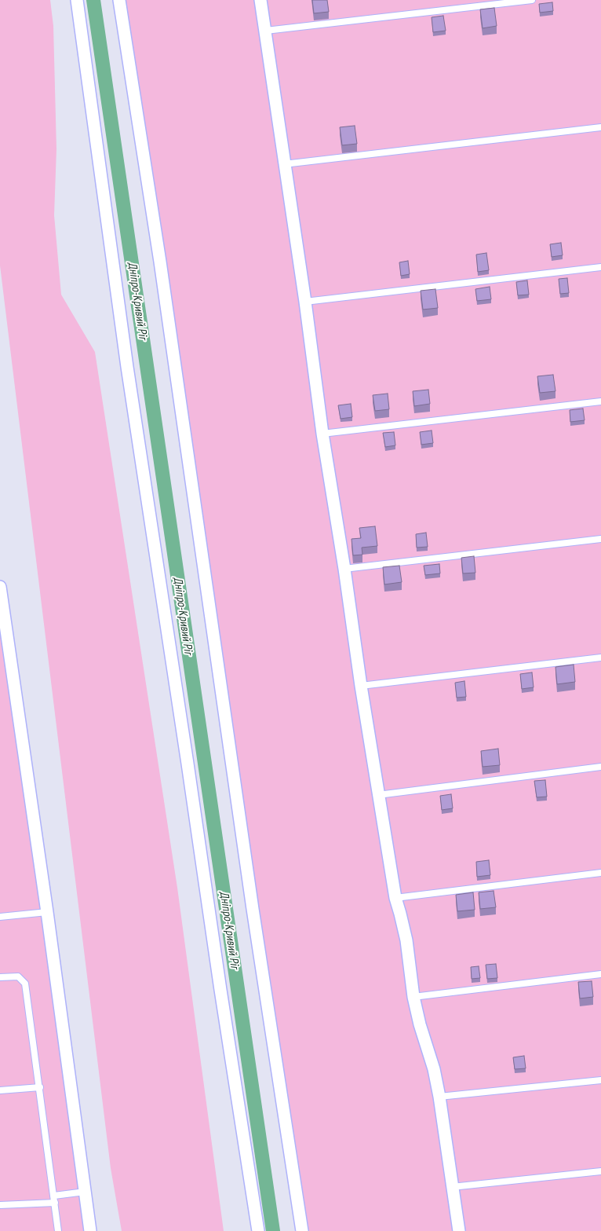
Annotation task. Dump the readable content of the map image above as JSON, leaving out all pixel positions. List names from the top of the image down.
{
  "water": ["Дніпро-Кривий Ріг"]
}
